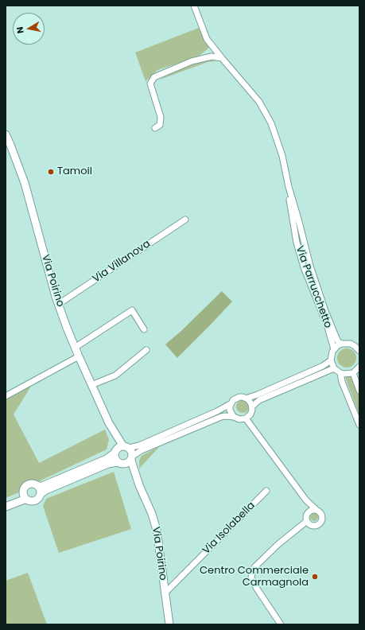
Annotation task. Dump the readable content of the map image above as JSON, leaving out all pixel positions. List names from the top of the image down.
{
  "streets": {
    "main road": ["Via Poirino"],
    "street": ["Via Villanova", "Via Parrucchetto", "Via Isolabella"]
  },
  "crossings": [
    ["Via Villanova", "Via Poirino"],
    ["Via Poirino", "Via Isolabella"]
  ],
  "places": ["Tamoil", "Centro Commerciale Carmagnola"],
  "north": "left"
}
